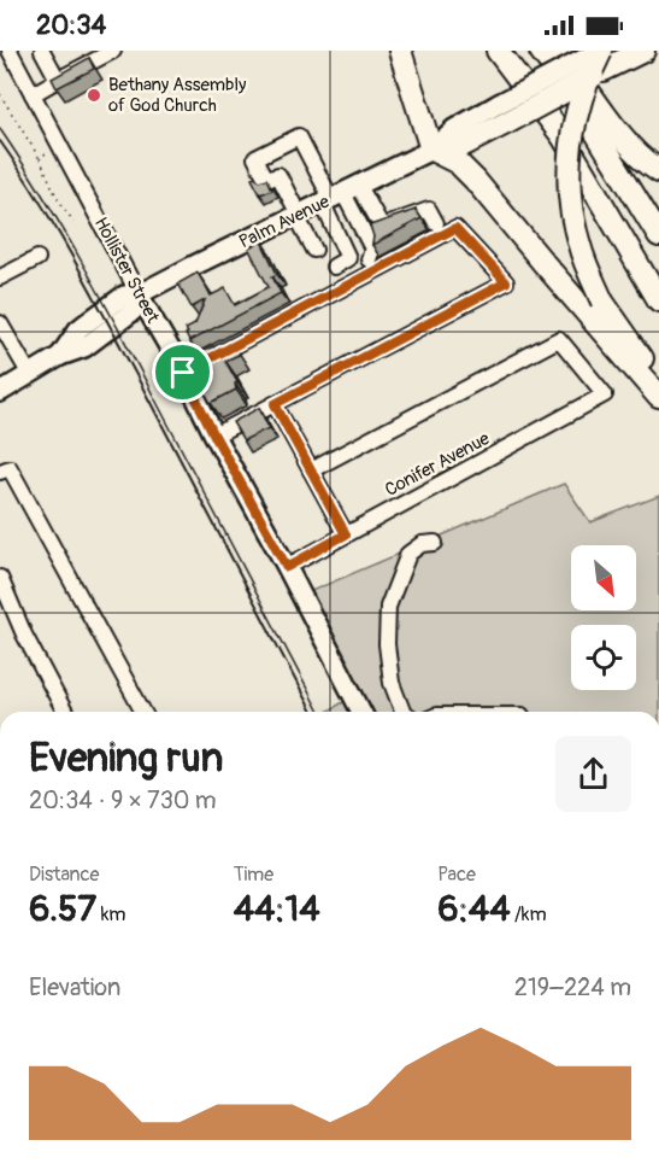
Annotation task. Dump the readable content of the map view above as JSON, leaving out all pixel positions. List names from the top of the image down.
{
  "streets": {
    "highway": ["Palm Avenue"],
    "main road": ["Hollister Street"],
    "street": ["Conifer Avenue"]
  },
  "crossings": [
    ["Palm Avenue", "Hollister Street"],
    ["Hollister Street", "Conifer Avenue"]
  ],
  "places": ["Bethany Assembly of God Church"],
  "north": "bottom right",
  "page": {
    "status": "20:34",
    "heading": ["Evening run", "20:34 · 9 × 730 m"],
    "stats": [
      ["Distance", "6.57 km"],
      ["Time", "44:14"],
      ["Pace", "6:44 /km"]
    ],
    "chart": ["Elevation", "219–224 m"]
  }
}
